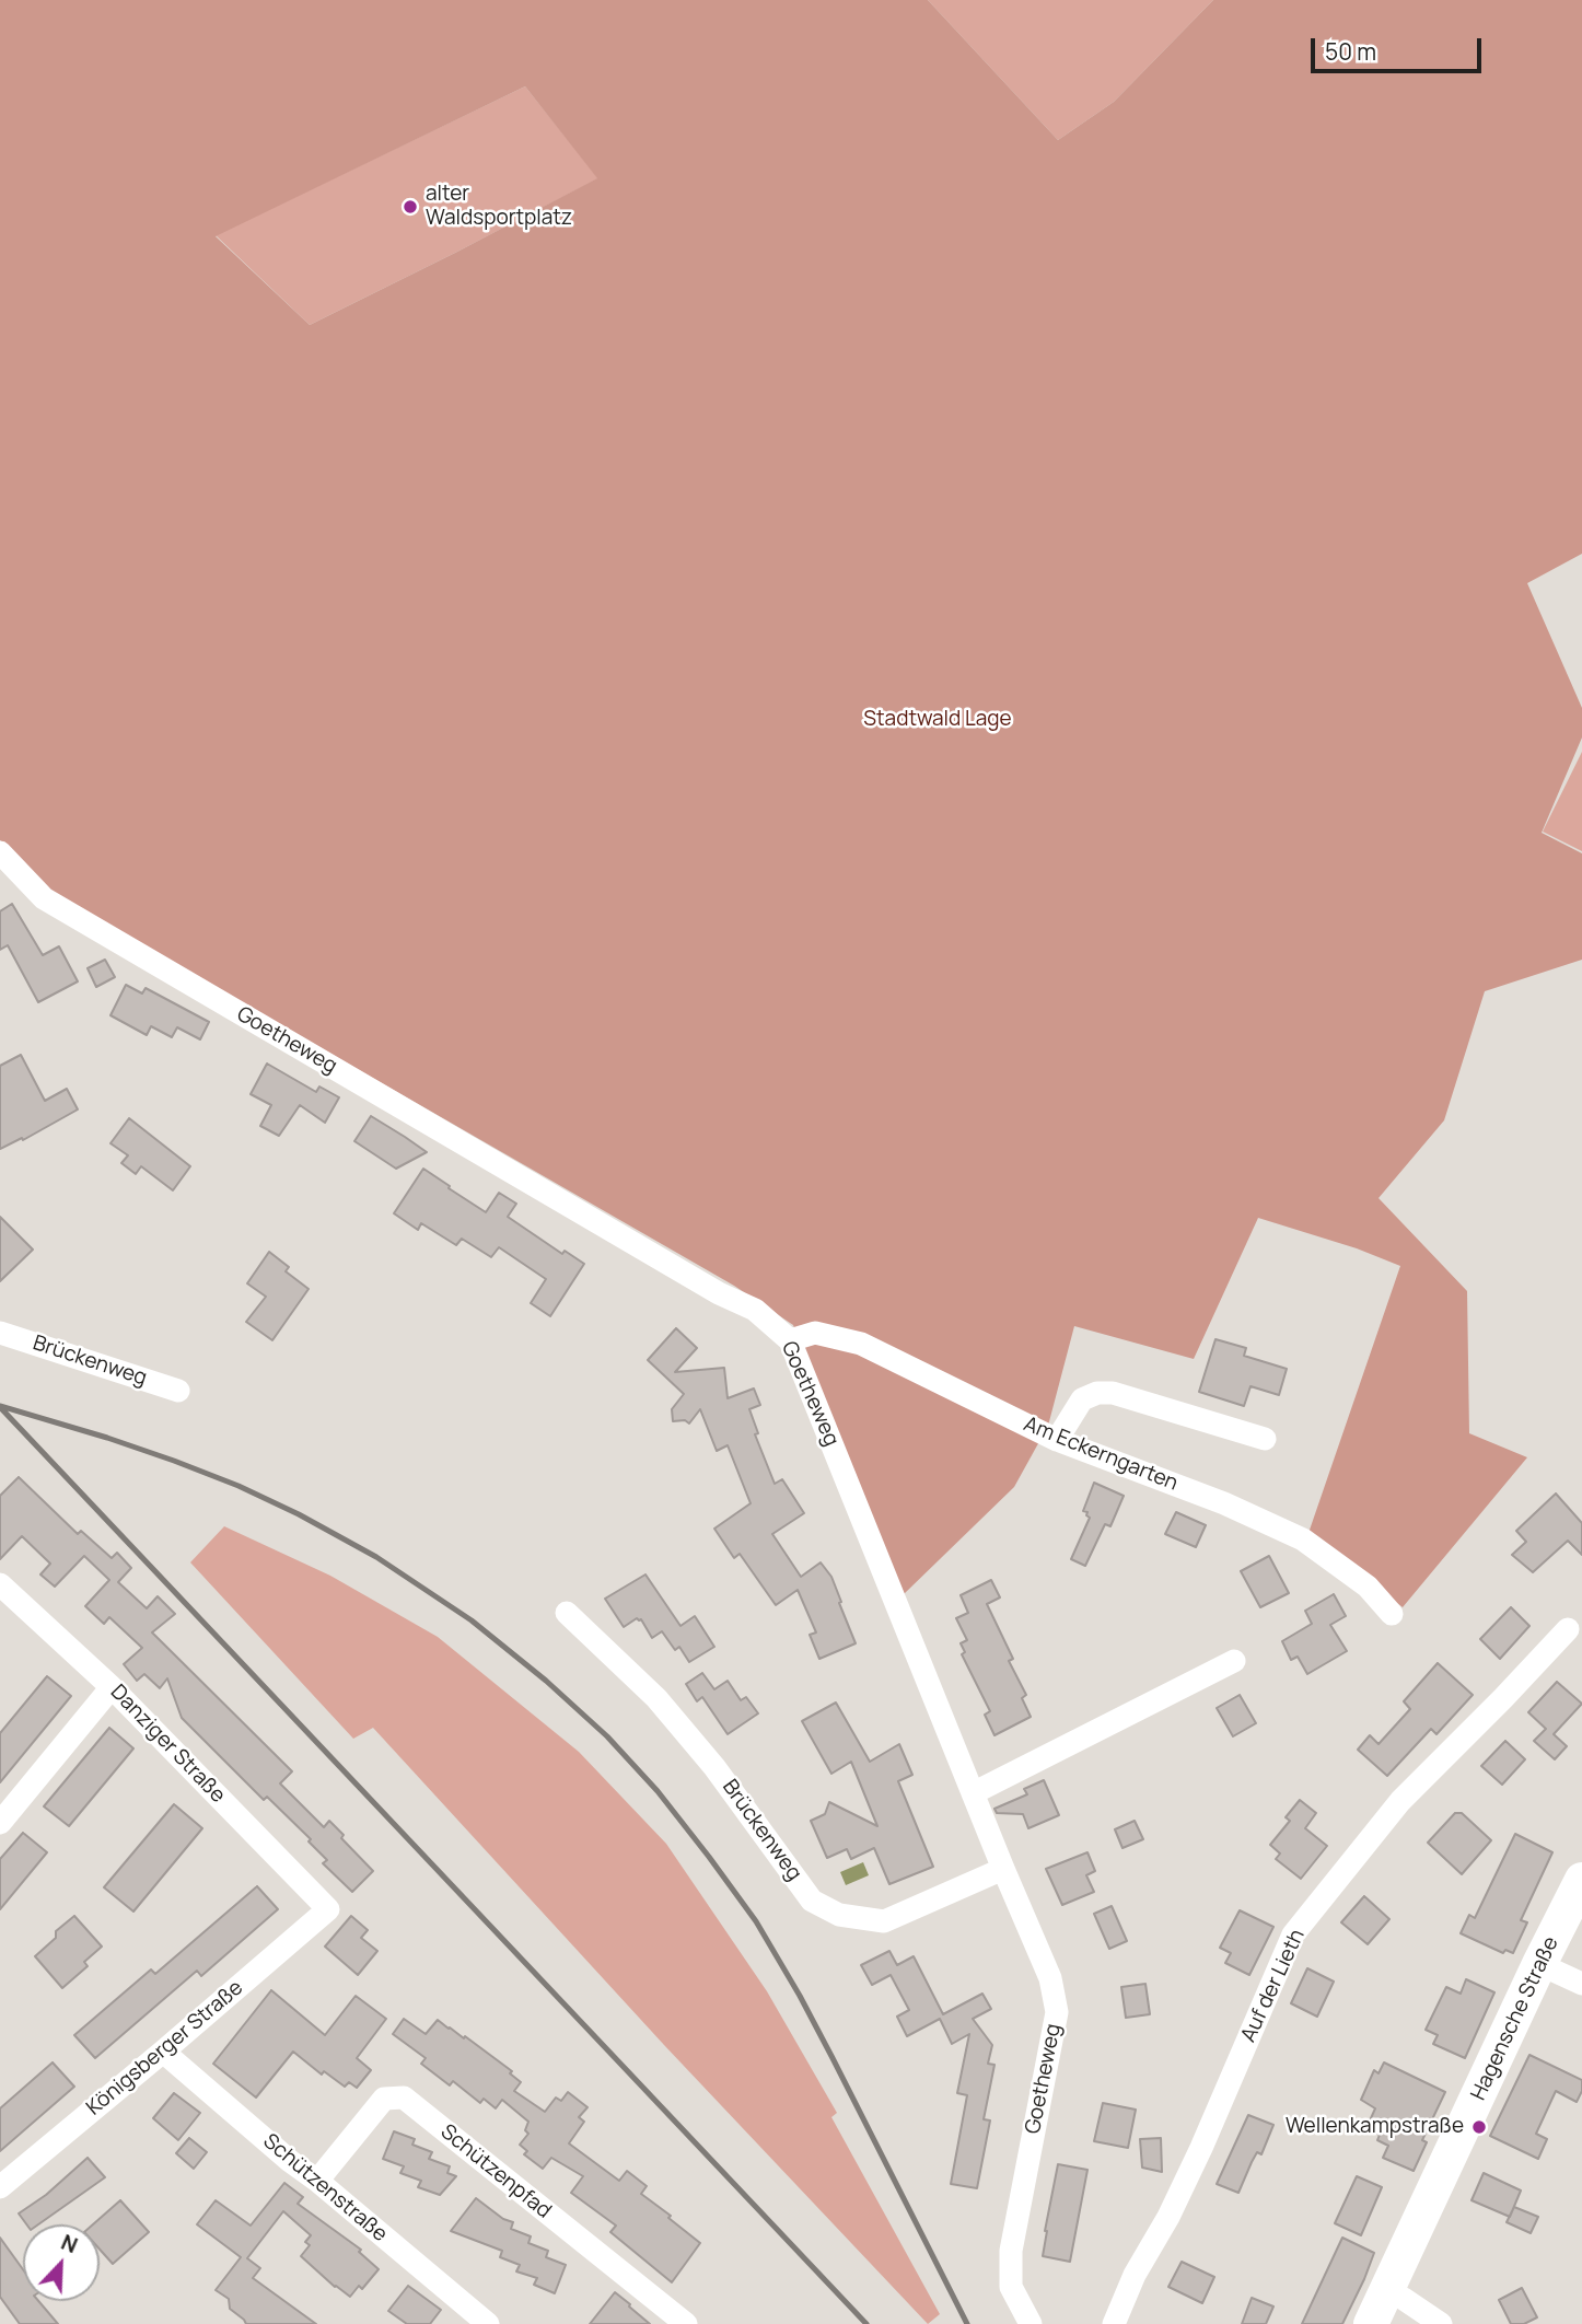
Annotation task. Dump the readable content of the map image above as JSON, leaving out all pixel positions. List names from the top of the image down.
{
  "streets": {
    "street": [
      "Goetheweg",
      "Brückenweg",
      "Am Eckerngarten",
      "Danziger Straße",
      "Auf der Lieth",
      "Hagensche Straße",
      "Königsberger Straße",
      "Schützenpfad",
      "Schützenstraße"
    ]
  },
  "crossings": [
    ["Goetheweg", "Brückenweg"],
    ["Goetheweg", "Am Eckerngarten"],
    ["Danziger Straße", "Königsberger Straße"],
    ["Königsberger Straße", "Schützenstraße"],
    ["Schützenpfad", "Schützenstraße"]
  ],
  "parks": ["Stadtwald Lage"],
  "places": ["alter Waldsportplatz", "Wellenkampstraße"],
  "scale_bar": "50 m",
  "north": "top right"
}
